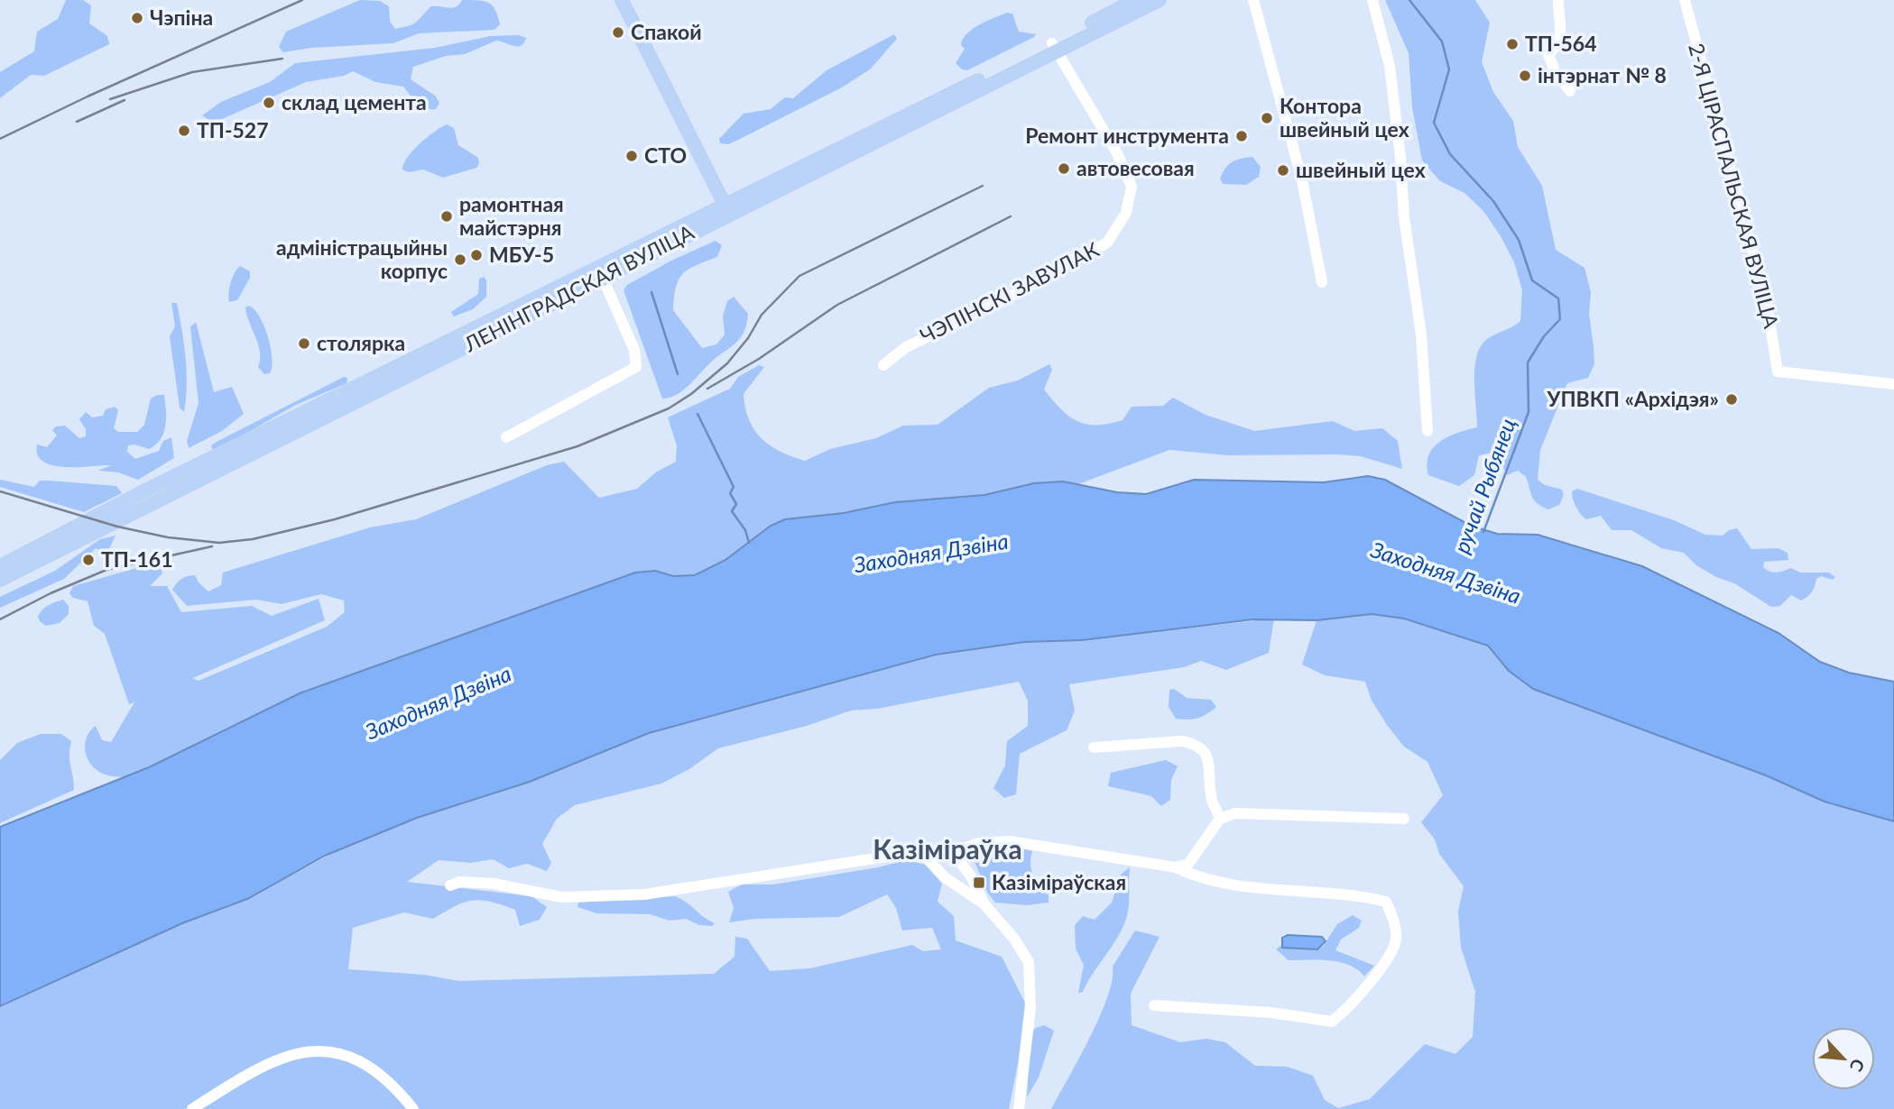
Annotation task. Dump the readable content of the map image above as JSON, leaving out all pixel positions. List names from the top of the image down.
{
  "streets": {
    "main road": ["ЛЕНІНГРАДСКАЯ ВУЛІЦА"],
    "street": ["2-Я ЦІРАСПАЛЬСКАЯ ВУЛІЦА", "ЧЭПІНСКІ ЗАВУЛАК"]
  },
  "crossings": [
    ["ЛЕНІНГРАДСКАЯ ВУЛІЦА", "ЧЭПІНСКІ ЗАВУЛАК"]
  ],
  "districts": ["Казіміраўка"],
  "water": ["ручай Рыбянец", "Заходняя Дзвіна"],
  "places": {
    "other": [
      "Чэпіна",
      "Спакой",
      "ТП-564",
      "інтэрнат № 8",
      "склад цемента",
      "Контора швейный цех",
      "ТП-527",
      "Ремонт инструмента",
      "СТО",
      "автовесовая",
      "швейный цех",
      "рамонтная майстэрня",
      "МБУ-5",
      "адміністрацыйны корпус",
      "столярка",
      "УПВКП «Архідэя»",
      "ТП-161"
    ],
    "transit": ["Казіміраўская"]
  },
  "north": "bottom right"
}
